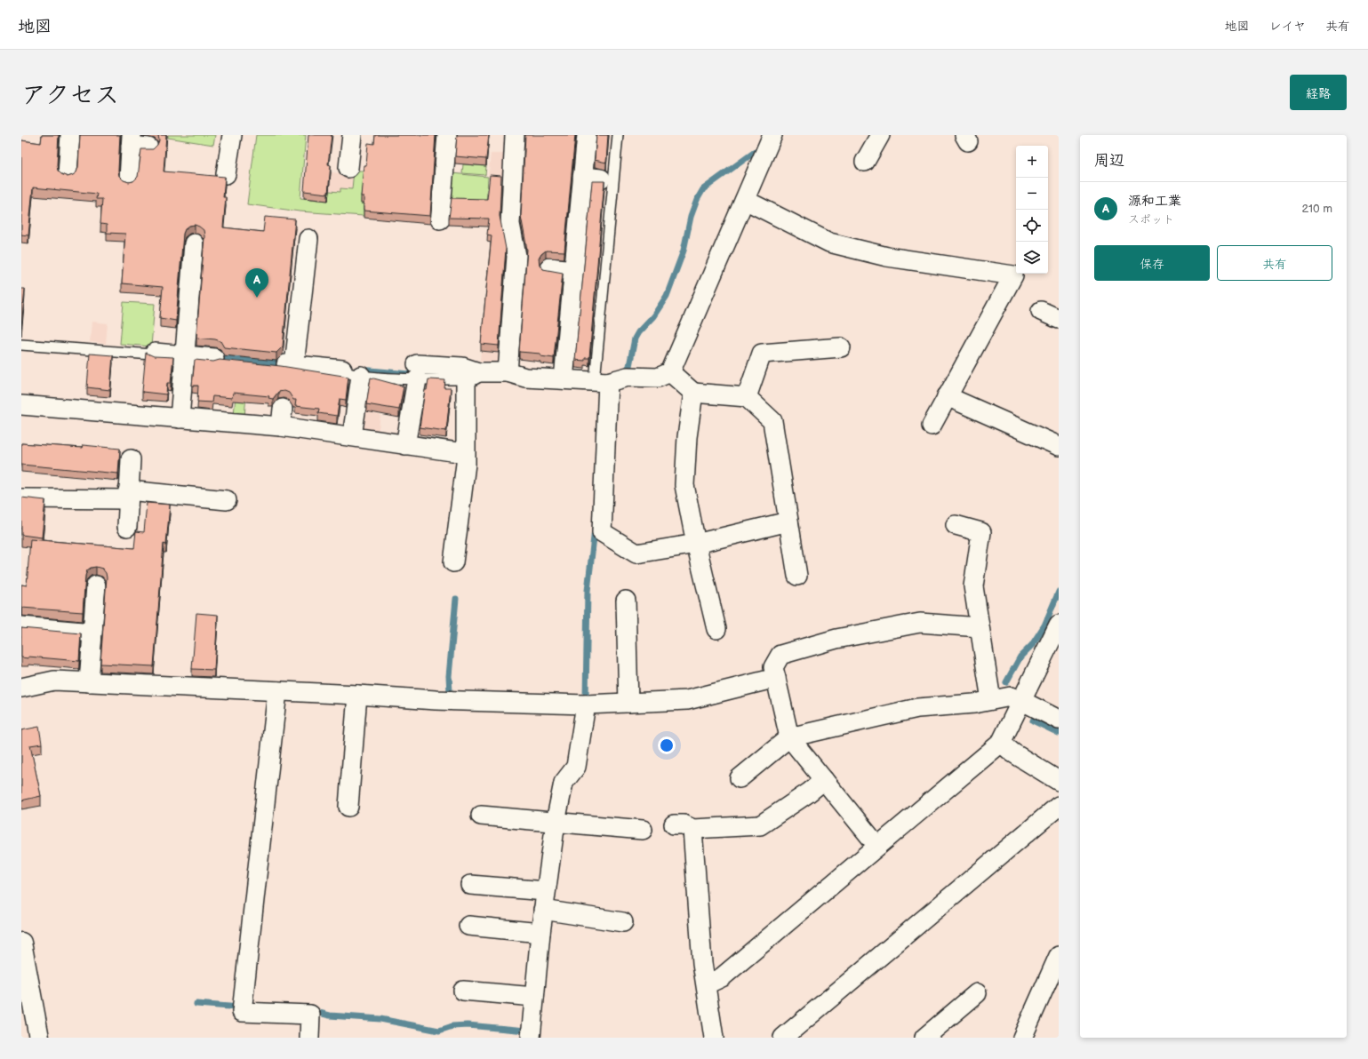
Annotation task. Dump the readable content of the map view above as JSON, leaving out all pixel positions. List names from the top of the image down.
{
  "page": {
    "header": "地図",
    "nav": ["地図", "レイヤ", "共有"],
    "title": "アクセス",
    "buttons": [
      "経路",
      ["保存", "共有"]
    ],
    "heading": "周辺",
    "map_buttons": ["+", "−"],
    "list": [
      {
        "mark": "A",
        "name": "源和工業",
        "note": "スポット",
        "value": "210 m"
      }
    ],
    "pins": "A"
  }
}
